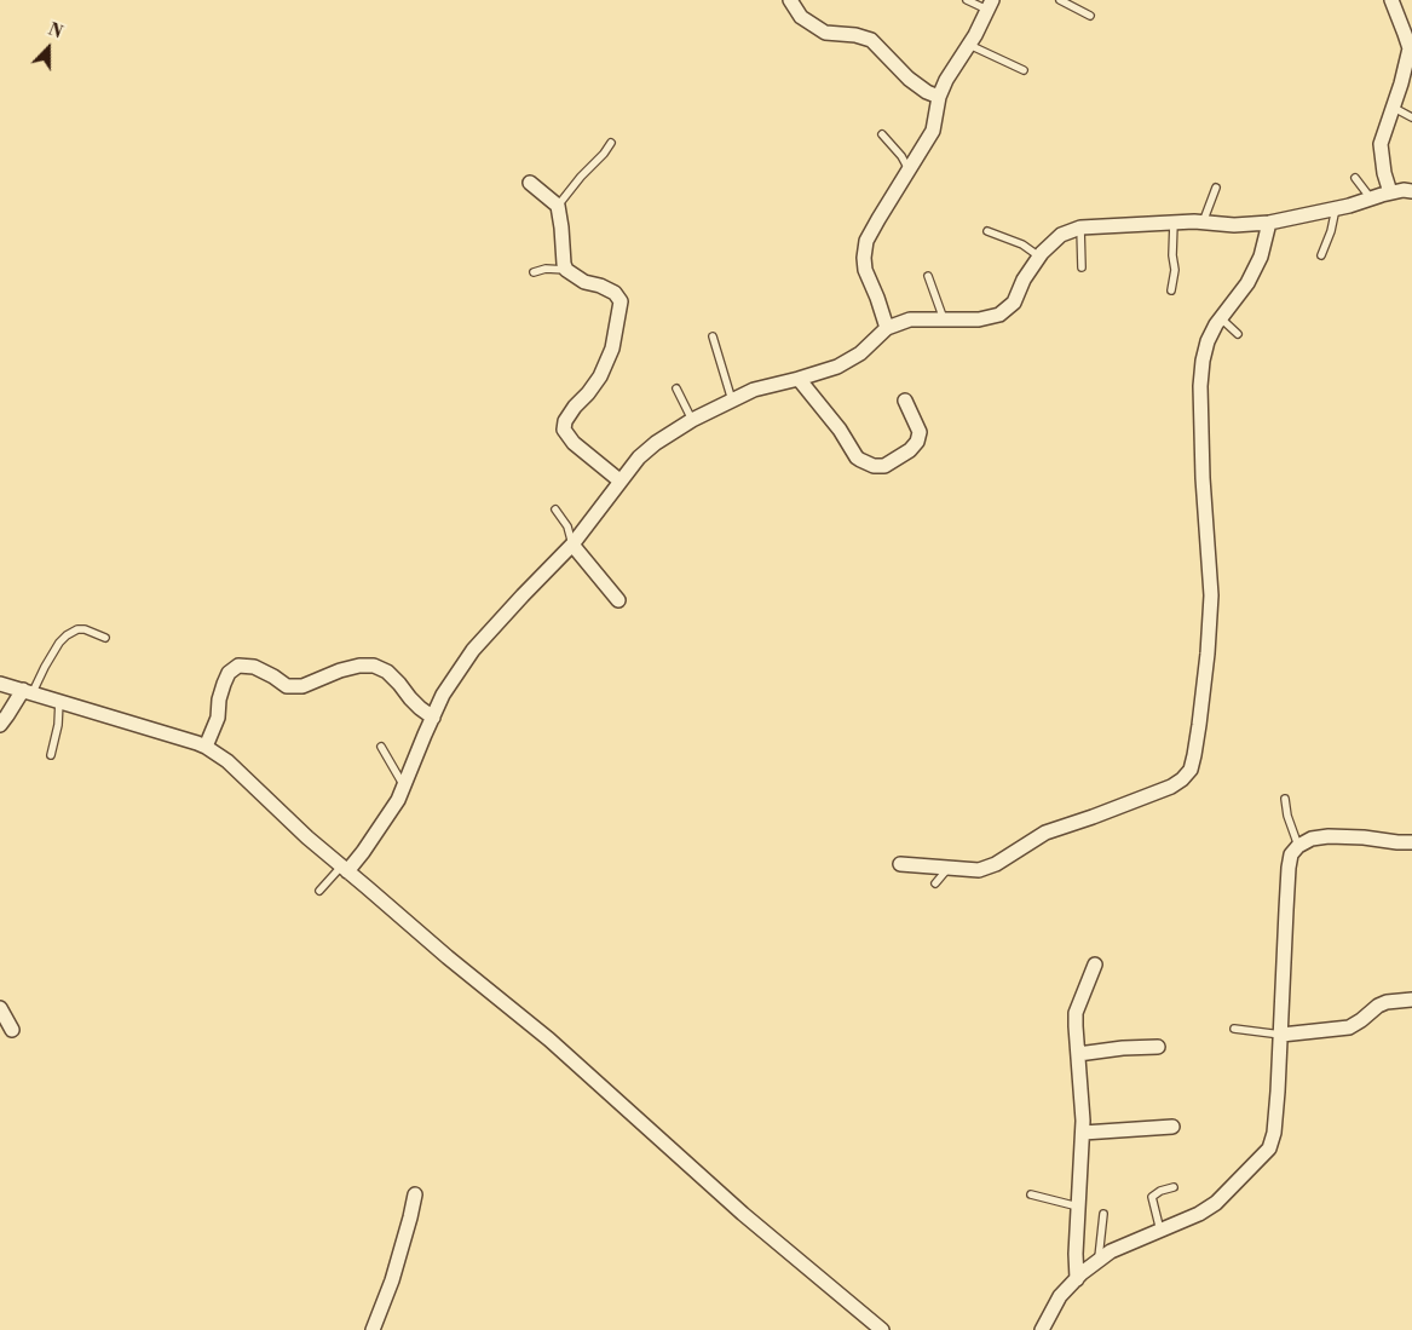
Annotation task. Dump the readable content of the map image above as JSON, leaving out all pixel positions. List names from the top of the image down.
{
  "north": "top"
}
